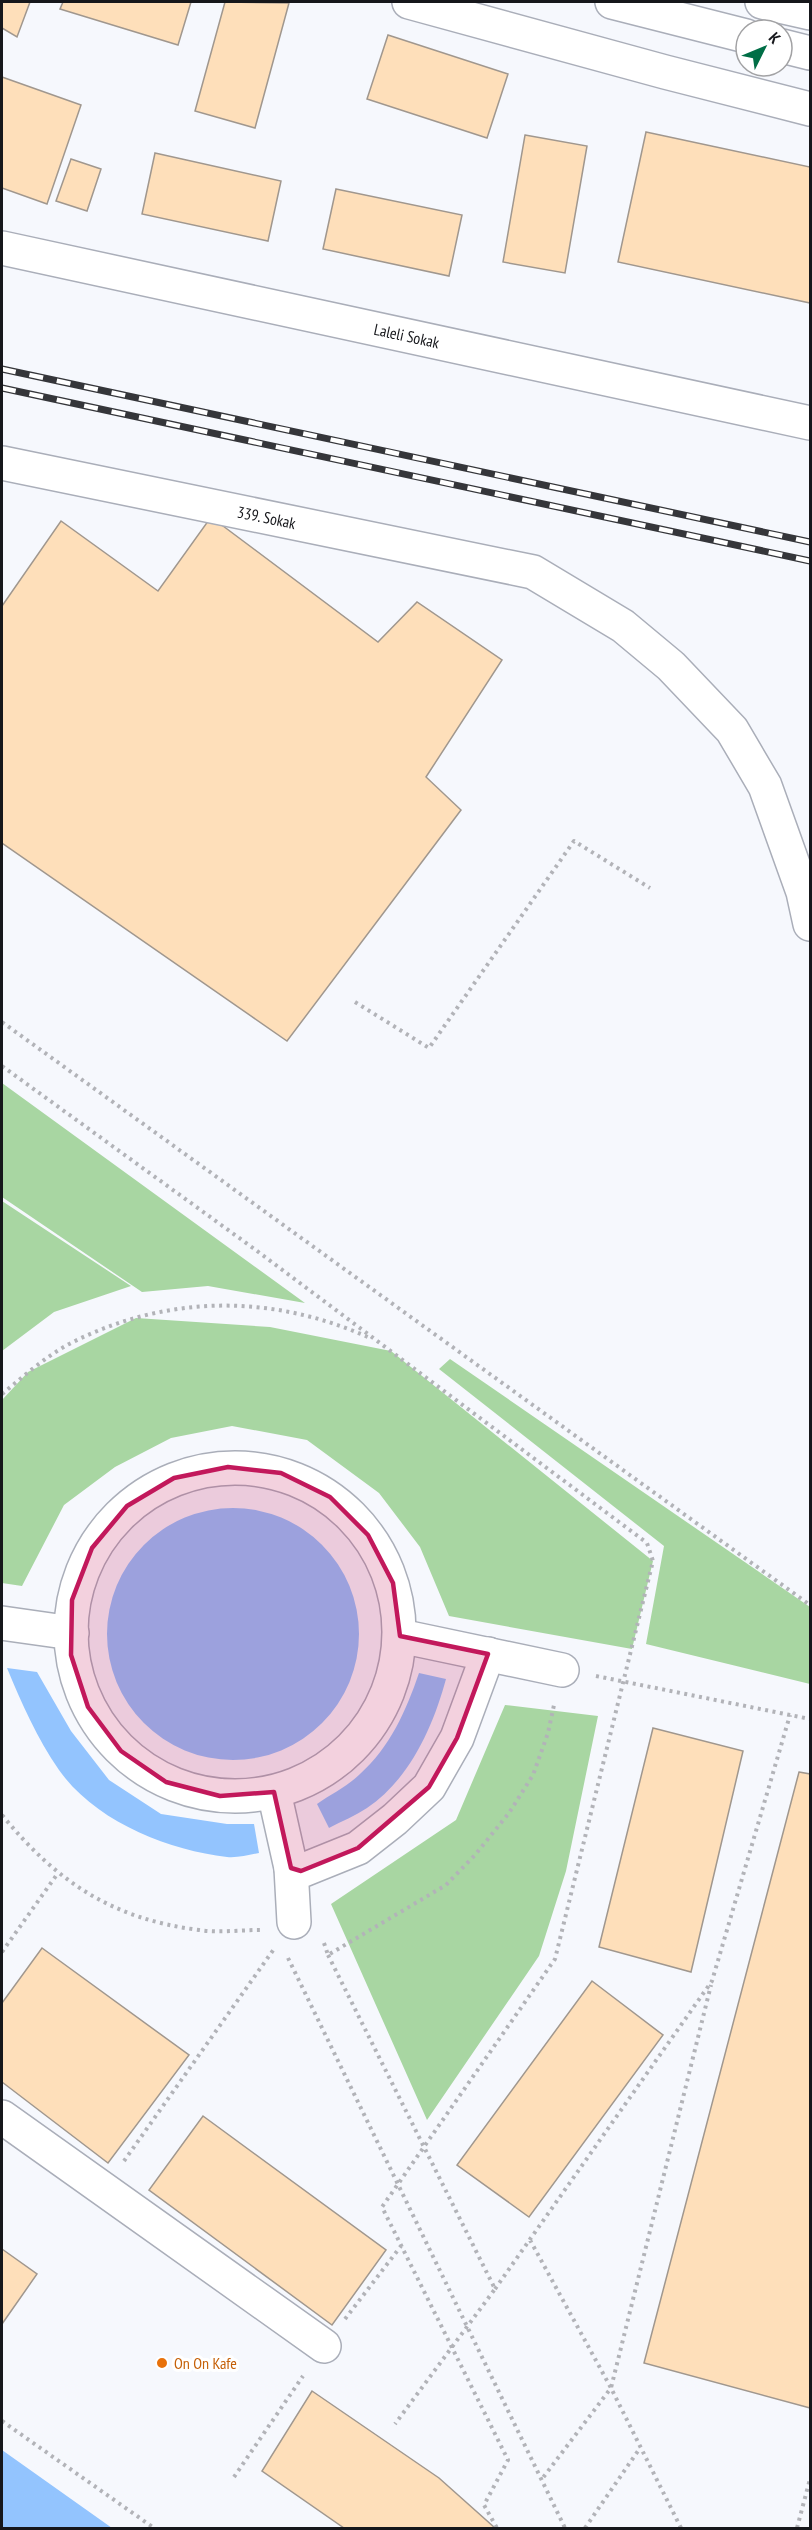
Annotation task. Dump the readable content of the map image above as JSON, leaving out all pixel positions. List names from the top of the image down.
{
  "streets": {
    "main road": ["Laleli Sokak", "339. Sokak"]
  },
  "places": ["On On Kafe"],
  "north": "top right"
}
